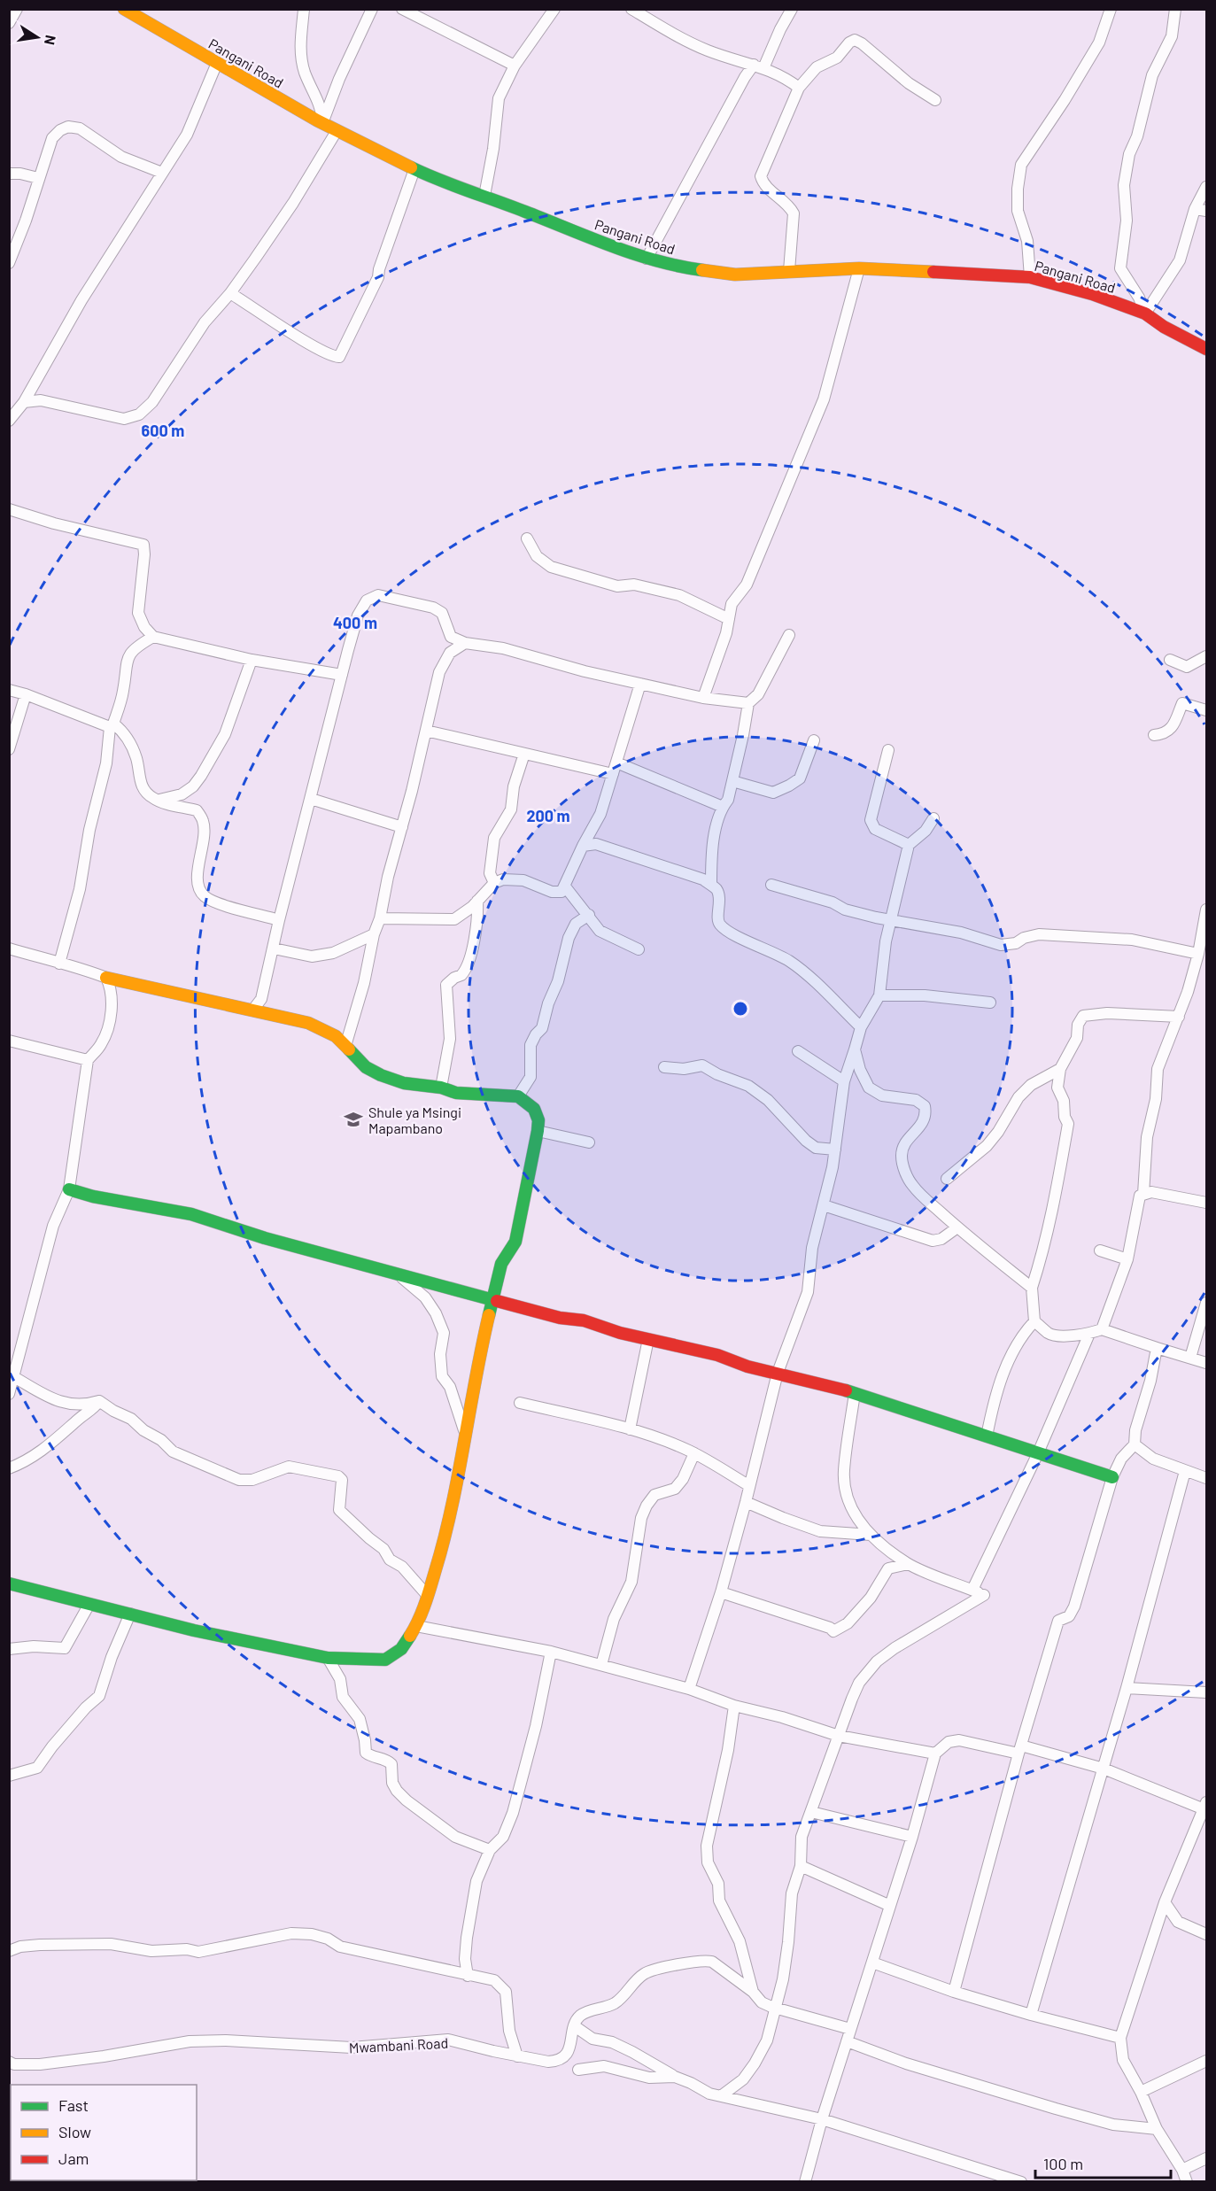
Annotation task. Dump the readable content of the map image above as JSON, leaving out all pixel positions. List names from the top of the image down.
{
  "streets": {
    "street": ["Pangani Road", "Mwambani Road"]
  },
  "places": {
    "school or university": ["Shule ya Msingi Mapambano"]
  },
  "legend": ["Fast", "Slow", "Jam"],
  "scale_bar": "100 m",
  "north": "right",
  "rings": ["600 m", "400 m", "200 m"]
}
